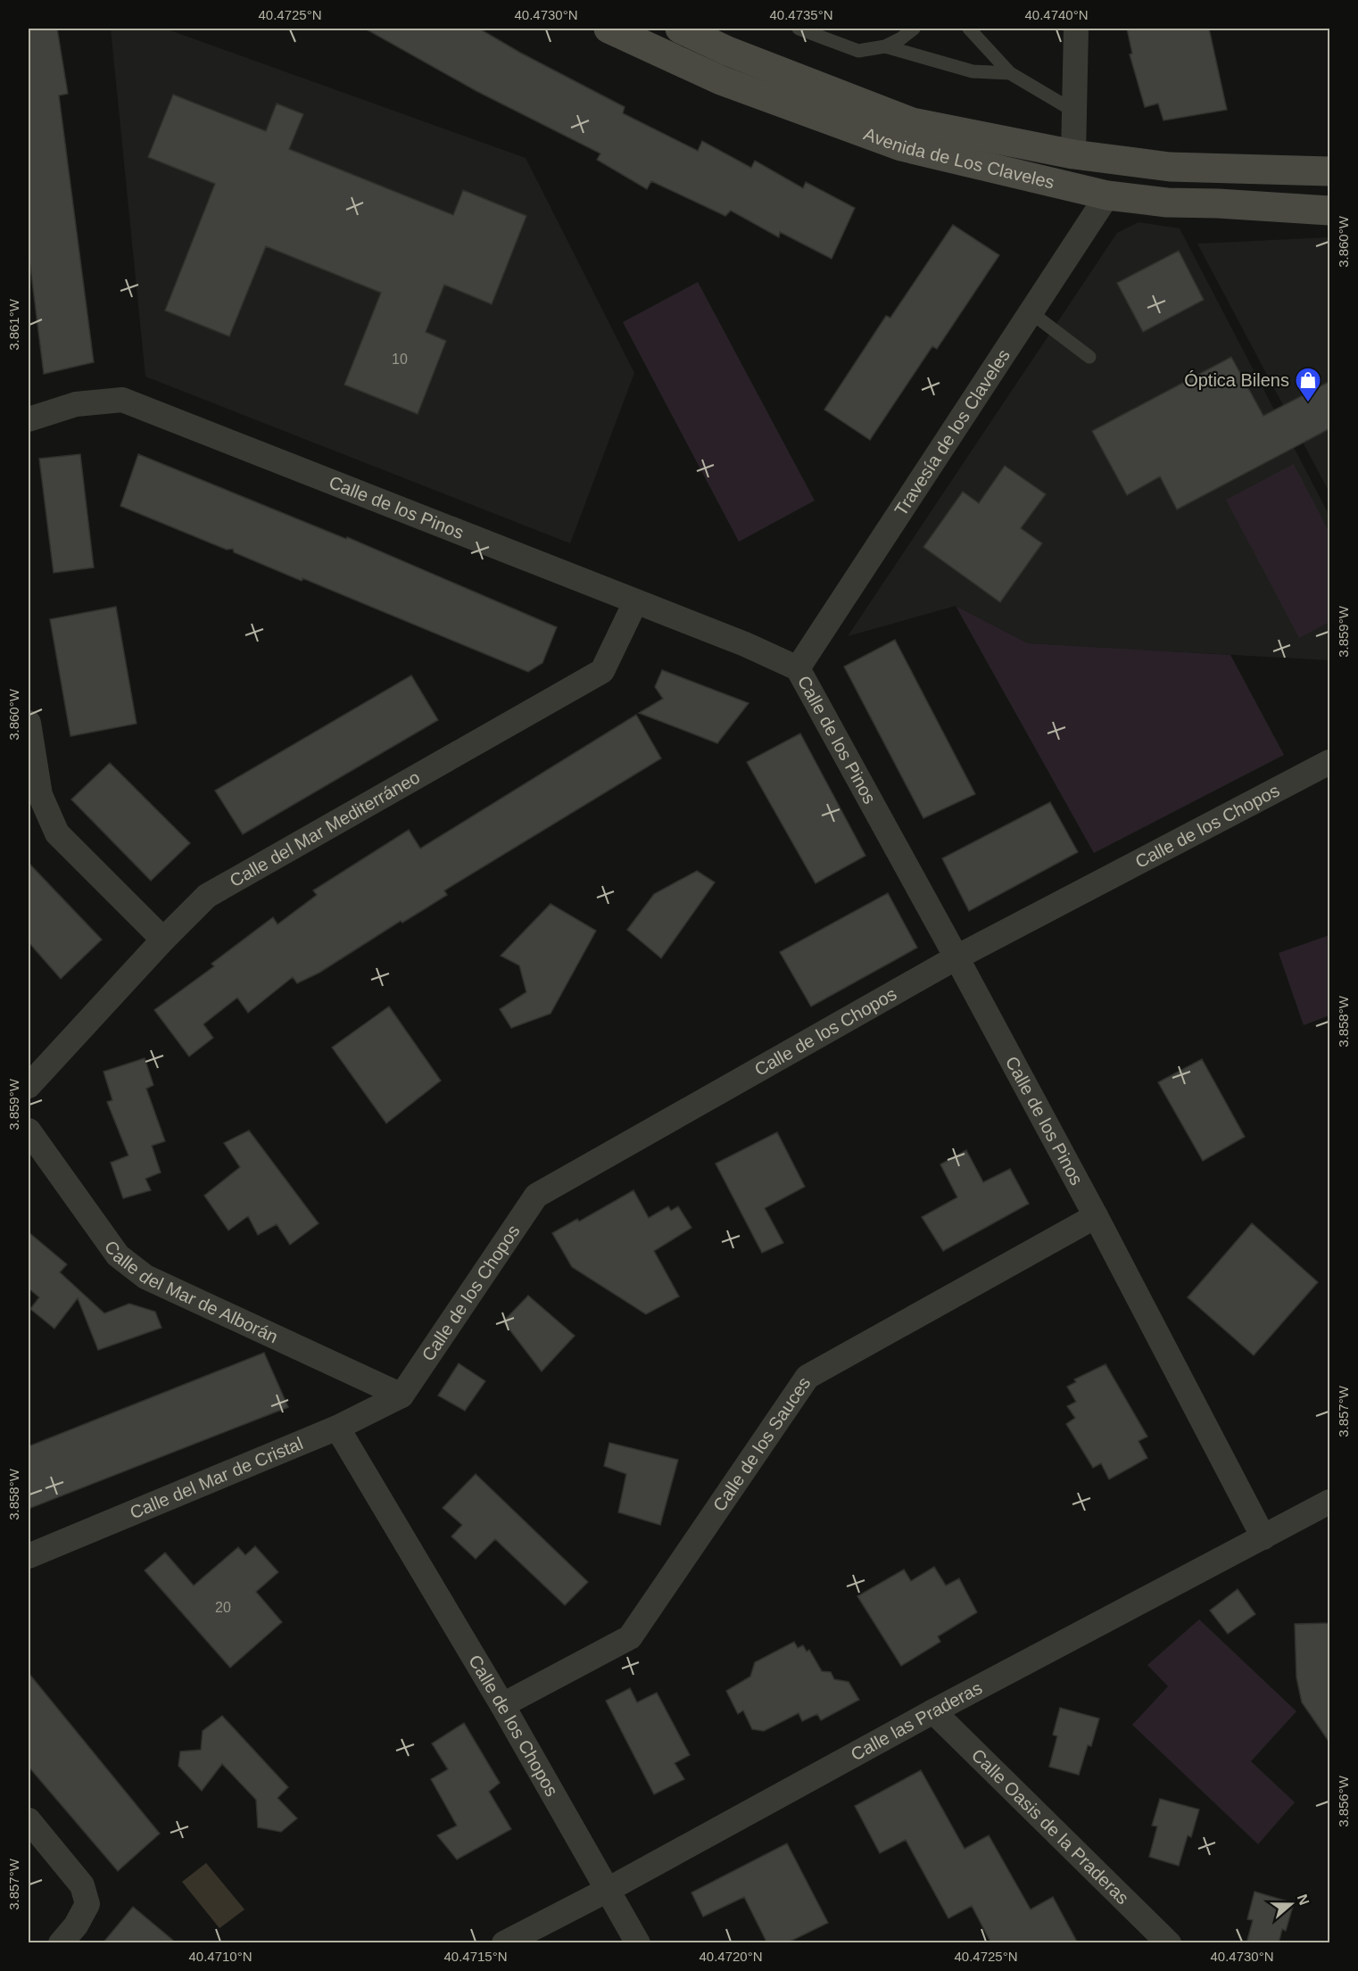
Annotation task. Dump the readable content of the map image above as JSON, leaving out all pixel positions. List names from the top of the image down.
{
  "streets": {
    "street": [
      "Avenida de Los Claveles",
      "Travesía de los Claveles",
      "Calle de los Pinos",
      "Calle de los Chopos",
      "Calle del Mar Mediterráneo",
      "Calle del Mar de Alborán",
      "Calle de los Sauces",
      "Calle del Mar de Cristal",
      "Calle las Praderas",
      "Calle Oasis de la Praderas"
    ]
  },
  "crossings": [
    ["Avenida de Los Claveles", "Travesía de los Claveles"],
    ["Travesía de los Claveles", "Calle de los Pinos"],
    ["Calle de los Pinos", "Calle de los Chopos"],
    ["Calle de los Pinos", "Calle del Mar Mediterráneo"],
    ["Calle de los Pinos", "Calle de los Sauces"],
    ["Calle de los Pinos", "Calle las Praderas"],
    ["Calle de los Chopos", "Calle del Mar de Alborán"],
    ["Calle de los Chopos", "Calle de los Sauces"],
    ["Calle de los Chopos", "Calle del Mar de Cristal"],
    ["Calle de los Chopos", "Calle las Praderas"],
    ["Calle del Mar de Alborán", "Calle del Mar de Cristal"],
    ["Calle las Praderas", "Calle Oasis de la Praderas"]
  ],
  "places": {
    "shop": ["Óptica Bilens"]
  },
  "house_numbers": ["10", "20"],
  "north": "right",
  "coordinates": [
    "40.4725°N",
    "40.4730°N",
    "40.4735°N",
    "40.4740°N",
    "3.860°W",
    "3.861°W",
    "3.859°W",
    "3.858°W",
    "3.857°W",
    "3.856°W",
    "40.4710°N",
    "40.4715°N",
    "40.4720°N"
  ]
}
